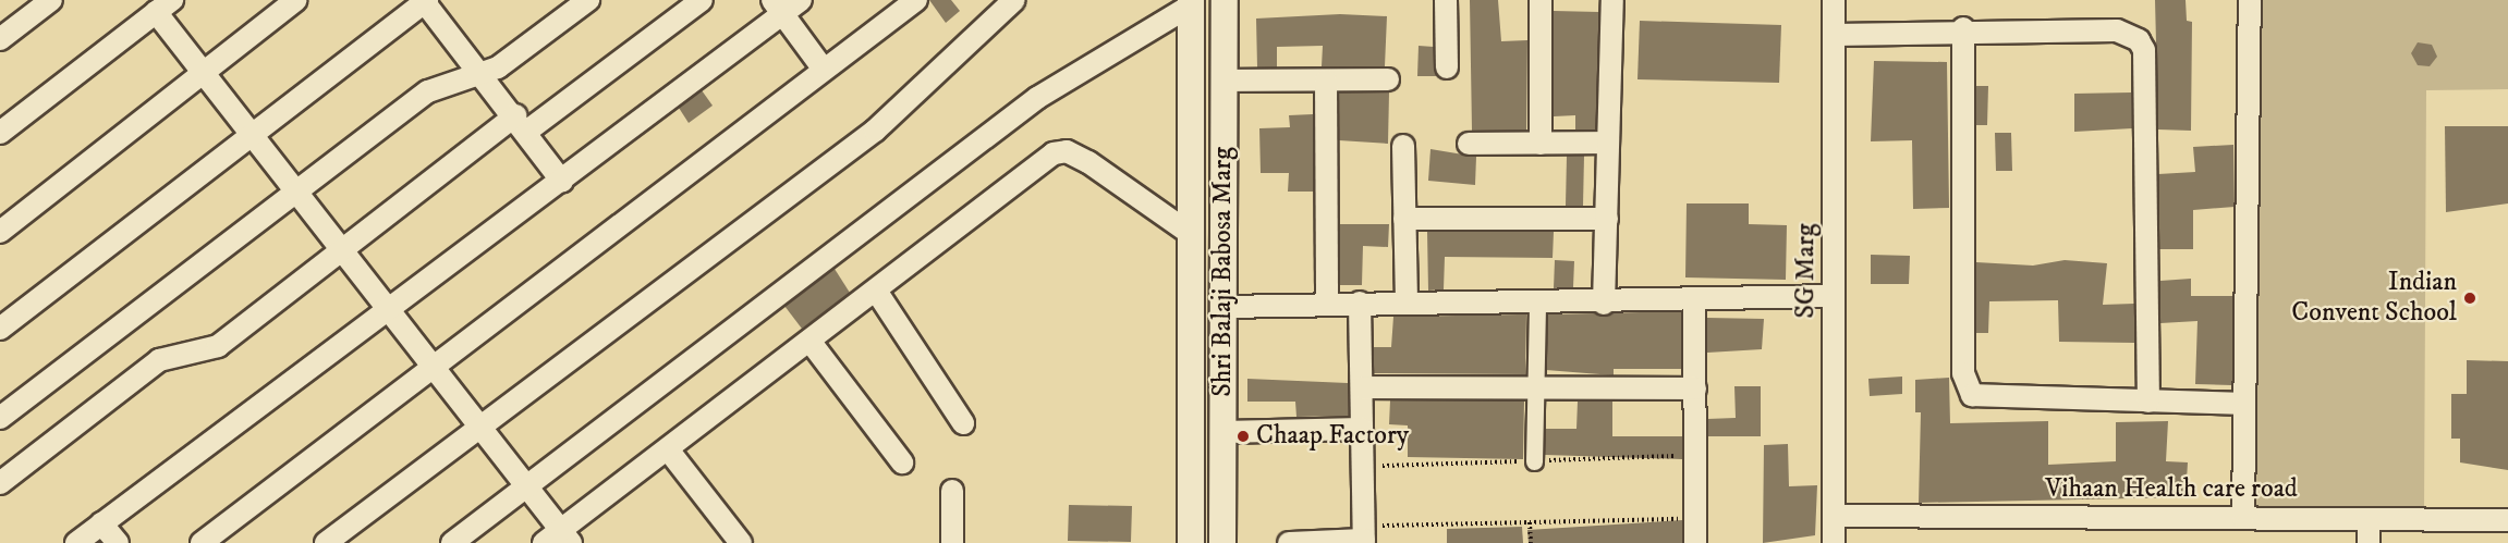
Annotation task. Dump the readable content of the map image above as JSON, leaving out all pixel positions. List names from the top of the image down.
{
  "streets": {
    "street": ["SG Marg", "Shri Balaji Babosa Marg", "Vihaan Health care road"]
  },
  "crossings": [
    ["SG Marg", "Vihaan Health care road"]
  ],
  "places": ["Indian Convent School", "Chaap Factory"]
}
